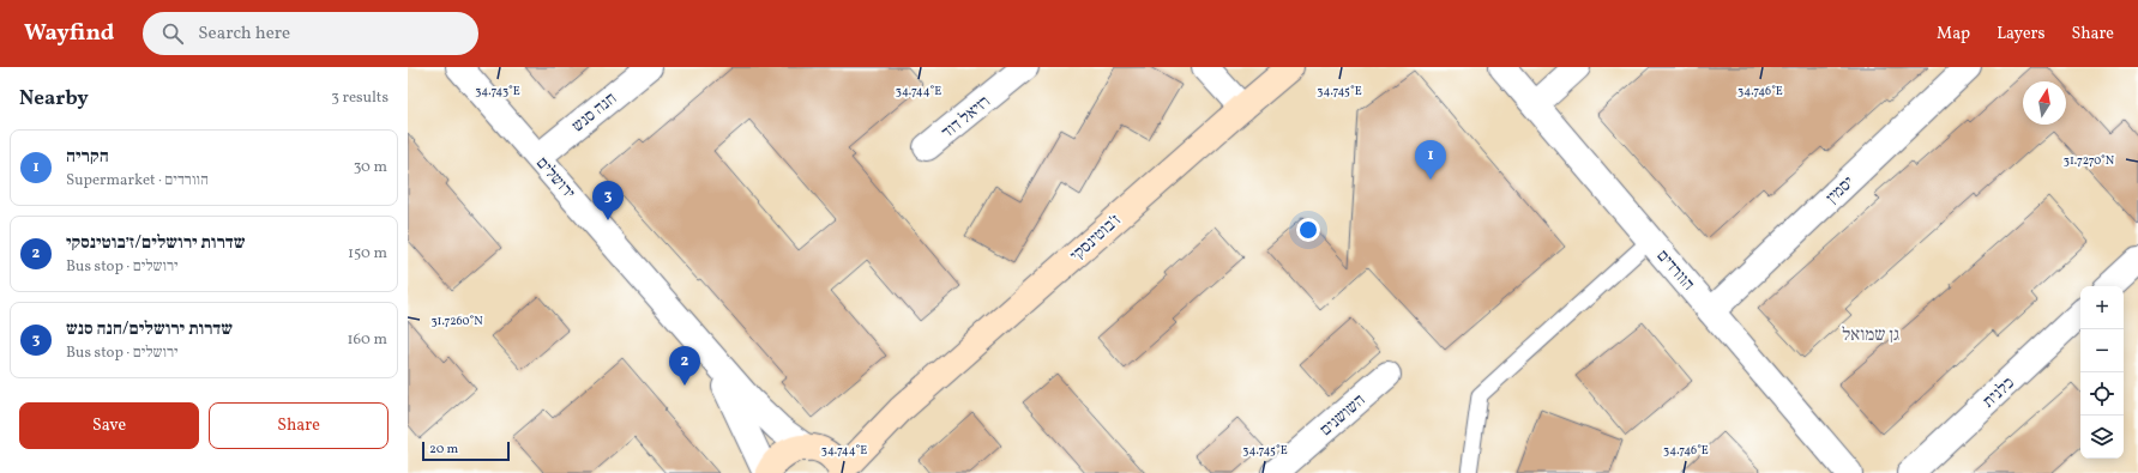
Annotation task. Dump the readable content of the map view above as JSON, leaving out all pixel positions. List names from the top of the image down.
{
  "streets": {
    "street": [
      "חנה סנש",
      "רזיאל דוד",
      "ירושלים",
      "יסמין",
      "ז'בוטינסקי",
      "הוורדים",
      "כלנית",
      "השושנים"
    ]
  },
  "crossings": [
    ["חנה סנש", "ירושלים"],
    ["ירושלים", "ז'בוטינסקי"],
    ["יסמין", "הוורדים"]
  ],
  "districts": ["גן שמואל"],
  "scale_bar": "20 m",
  "north": "top",
  "page": {
    "header": "Wayfind",
    "search": "Search here",
    "nav": ["Map", "Layers", "Share"],
    "heading": ["Nearby", "3 results"],
    "list": [
      {
        "mark": "1",
        "name": "הקריה",
        "note": "Supermarket · הוורדים",
        "value": "30 m"
      },
      {
        "mark": "2",
        "name": "שדרות ירושלים/ז׳בוטינסקי",
        "note": "Bus stop · ירושלים",
        "value": "150 m"
      },
      {
        "mark": "3",
        "name": "שדרות ירושלים/חנה סנש",
        "note": "Bus stop · ירושלים",
        "value": "160 m"
      }
    ],
    "pins": ["1", "3", "2"],
    "map_buttons": ["+", "−"],
    "buttons": ["Save", "Share"],
    "scale": "20 m"
  },
  "coordinates": [
    "34.743°E",
    "34.744°E",
    "34.745°E",
    "34.746°E",
    "31.7270°N",
    "31.7260°N"
  ]
}
